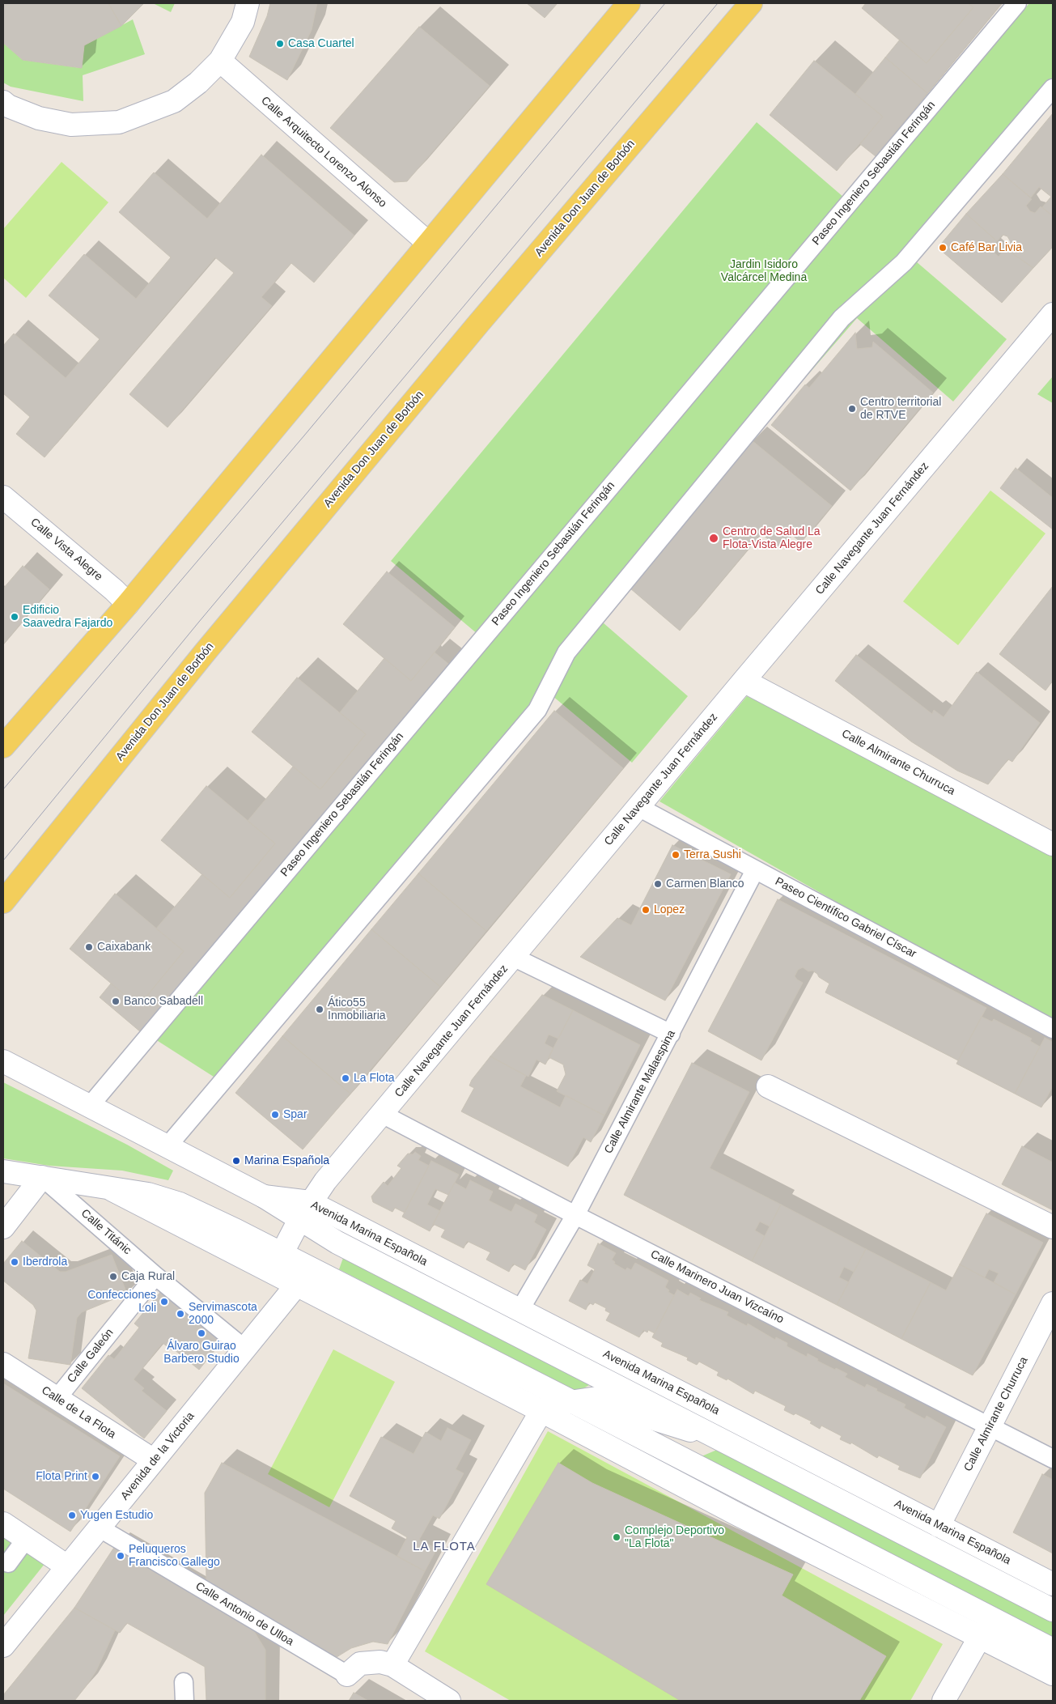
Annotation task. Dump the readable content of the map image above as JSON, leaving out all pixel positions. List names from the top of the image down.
{
  "streets": {
    "main road": ["Avenida Don Juan de Borbón"],
    "street": [
      "Calle Arquitecto Lorenzo Alonso",
      "Paseo Ingeniero Sebastián Feringán",
      "Calle Navegante Juan Fernández",
      "Calle Vista Alegre",
      "Calle Almirante Churruca",
      "Paseo Científico Gabriel Císcar",
      "Calle Almirante Malaespina",
      "Calle Titánic",
      "Avenida Marina Española",
      "Calle Marinero Juan Vizcaíno",
      "Calle Galeón",
      "Calle de La Flota",
      "Avenida de la Victoria",
      "Calle Antonio de Ulloa"
    ]
  },
  "crossings": [
    ["Paseo Ingeniero Sebastián Feringán", "Avenida Marina Española"],
    ["Calle Navegante Juan Fernández", "Calle Almirante Churruca"],
    ["Calle Navegante Juan Fernández", "Paseo Científico Gabriel Císcar"],
    ["Calle Navegante Juan Fernández", "Avenida Marina Española"],
    ["Calle Navegante Juan Fernández", "Calle Marinero Juan Vizcaíno"],
    ["Calle Almirante Churruca", "Avenida Marina Española"],
    ["Calle Almirante Churruca", "Calle Marinero Juan Vizcaíno"],
    ["Paseo Científico Gabriel Císcar", "Calle Almirante Malaespina"],
    ["Calle Almirante Malaespina", "Avenida Marina Española"],
    ["Calle Almirante Malaespina", "Calle Marinero Juan Vizcaíno"],
    ["Calle Titánic", "Calle Galeón"],
    ["Calle Titánic", "Avenida de la Victoria"],
    ["Calle Galeón", "Calle de La Flota"],
    ["Calle de La Flota", "Avenida de la Victoria"],
    ["Avenida de la Victoria", "Calle Antonio de Ulloa"]
  ],
  "districts": ["LA FLOTA"],
  "parks": ["Jardin Isidoro Valcárcel Medina"],
  "places": [
    "Casa Cuartel",
    "Café Bar Livia",
    "Centro territorial de RTVE",
    "Centro de Salud La Flota-Vista Alegre",
    "Edificio Saavedra Fajardo",
    "Terra Sushi",
    "Carmen Blanco",
    "Lopez",
    "Caixabank",
    "Banco Sabadell",
    "Ático55 Inmobiliaria",
    "La Flota",
    "Spar",
    "Marina Española",
    "Iberdrola",
    "Caja Rural",
    "Confecciones Loli",
    "Servimascota 2000",
    "Álvaro Guirao Barbero Studio",
    "Flota Print",
    "Yugen Estudio",
    "Complejo Deportivo \"La Flota\"",
    "Peluqueros Francisco Gallego"
  ]
}
